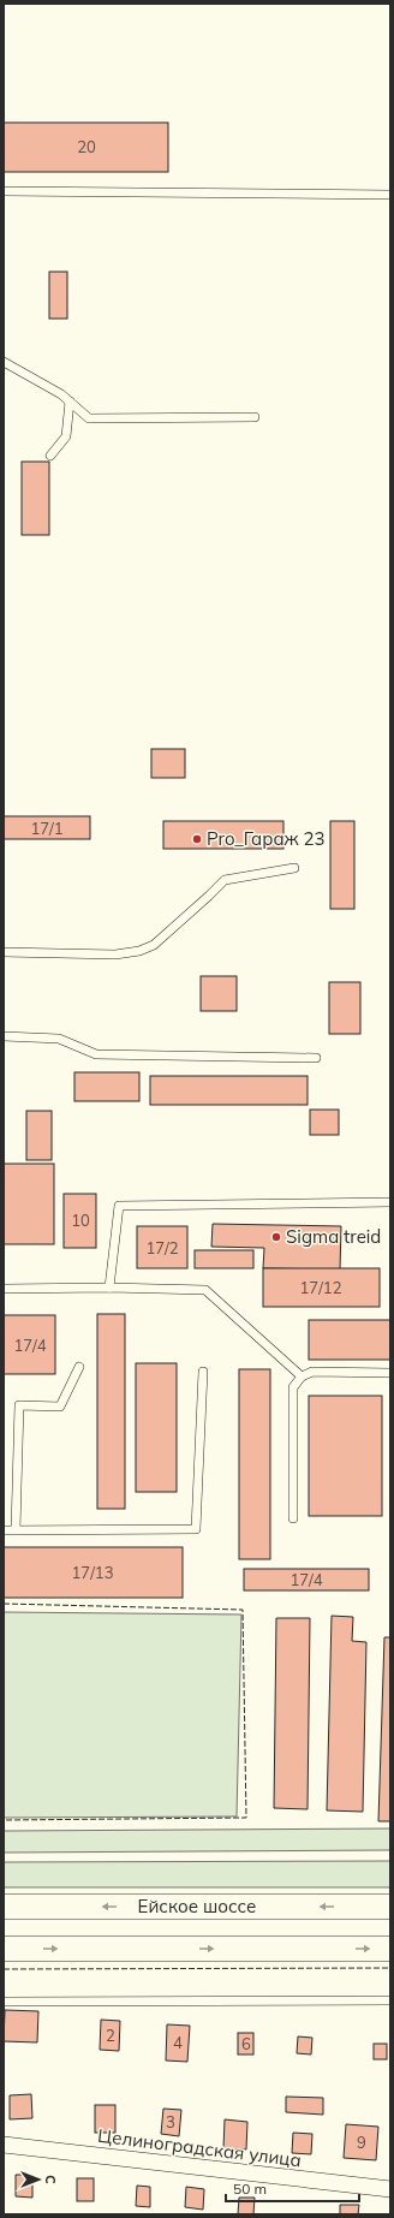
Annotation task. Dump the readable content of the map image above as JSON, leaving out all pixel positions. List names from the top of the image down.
{
  "streets": {
    "main road": ["Ейское шоссе"],
    "street": ["Целиноградская улица"]
  },
  "places": ["Pro_Гараж 23", "Sigma treid"],
  "house_numbers": [
    "20",
    "17/1",
    "10",
    "17/2",
    "17/12",
    "17/4",
    "17/13",
    "17/4",
    "2",
    "4",
    "6",
    "3",
    "9"
  ],
  "scale_bar": "50 m",
  "north": "right"
}
